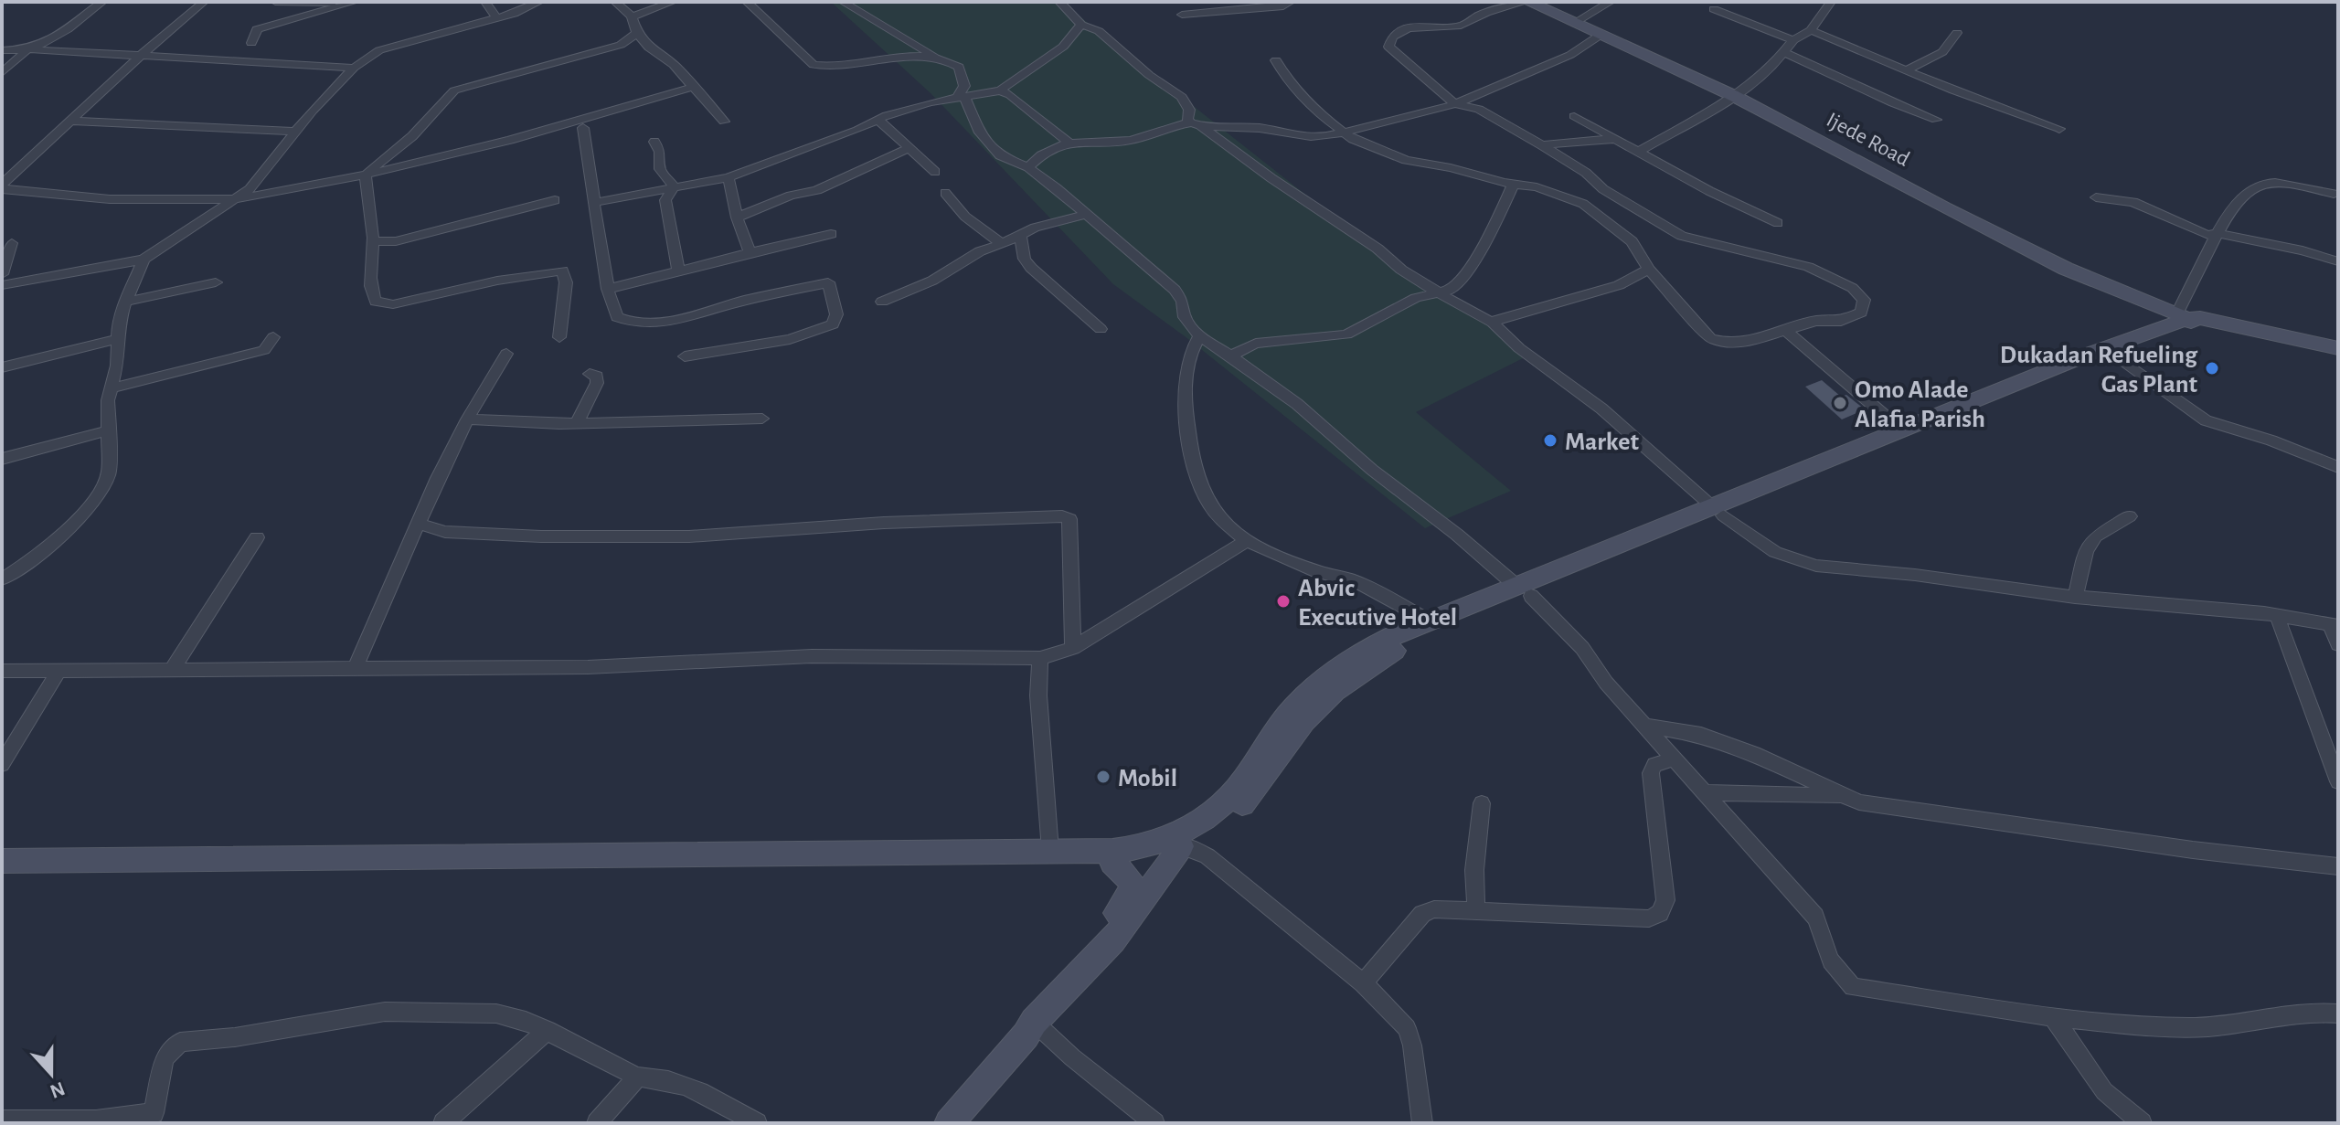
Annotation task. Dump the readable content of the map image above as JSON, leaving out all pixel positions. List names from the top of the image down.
{
  "streets": {
    "main road": ["Ijede Road"]
  },
  "places": [
    "Dukadan Refueling Gas Plant",
    "Omo Alade Alafia Parish",
    "Market",
    "Abvic Executive Hotel",
    "Mobil"
  ],
  "north": "bottom"
}
